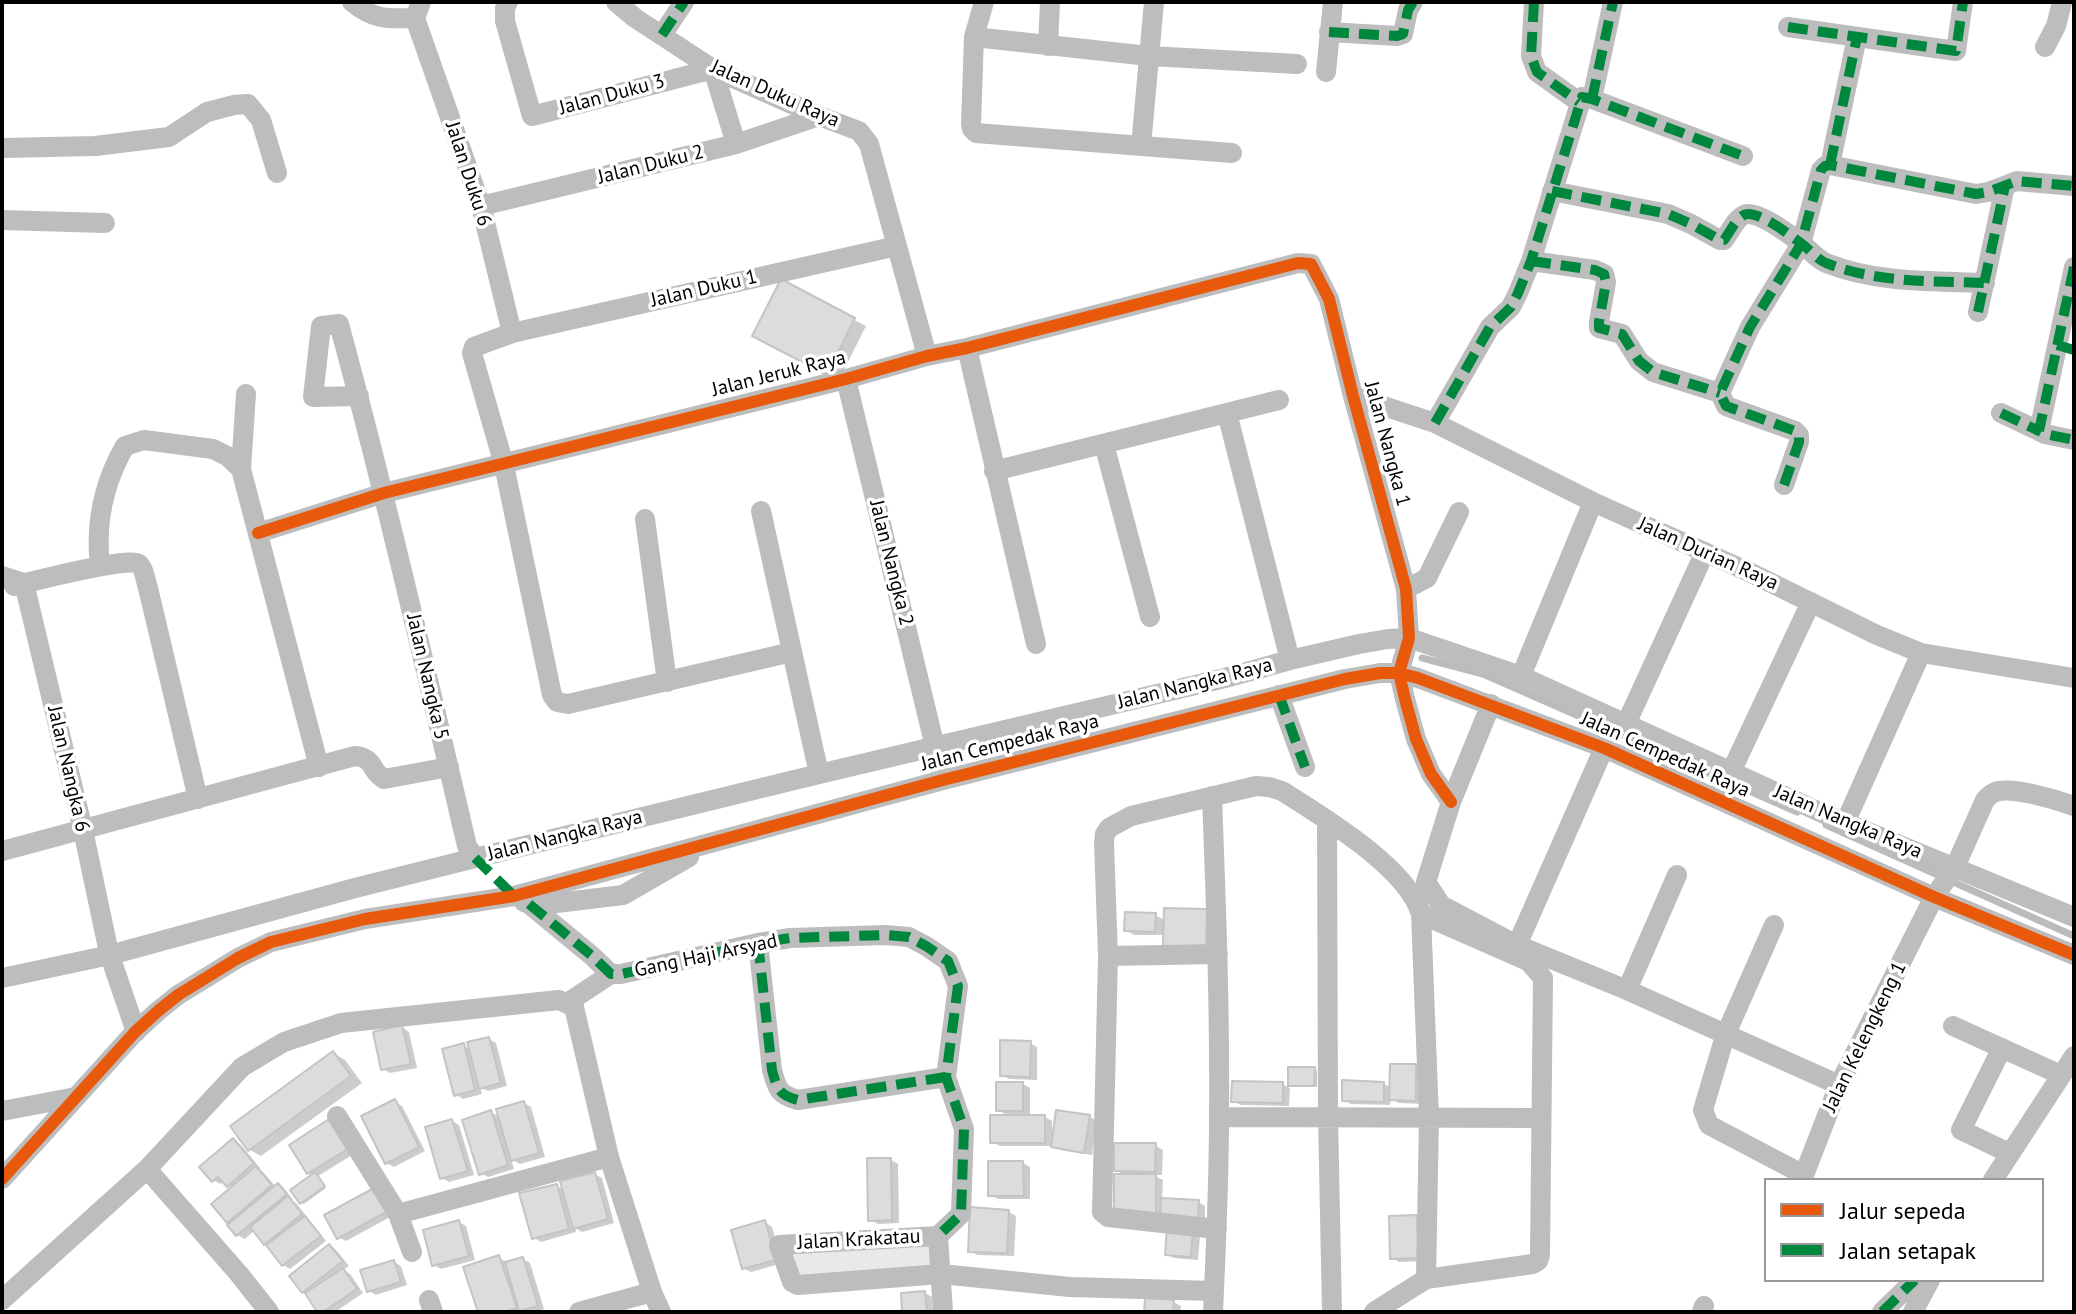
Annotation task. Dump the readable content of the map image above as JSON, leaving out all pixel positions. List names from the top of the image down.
{
  "streets": {
    "street": [
      "Jalan Duku Raya",
      "Jalan Duku 3",
      "Jalan Duku 2",
      "Jalan Duku 6",
      "Jalan Duku 1",
      "Jalan Jeruk Raya",
      "Jalan Nangka 1",
      "Jalan Durian Raya",
      "Jalan Nangka 2",
      "Jalan Nangka 5",
      "Jalan Nangka Raya",
      "Jalan Cempedak Raya",
      "Jalan Nangka 6",
      "Gang Haji Arsyad",
      "Jalan Kelengkeng 1",
      "Jalan Krakatau"
    ]
  },
  "crossings": [
    ["Jalan Duku Raya", "Jalan Duku 3"],
    ["Jalan Duku Raya", "Jalan Duku 2"],
    ["Jalan Duku Raya", "Jalan Duku 1"],
    ["Jalan Duku Raya", "Jalan Jeruk Raya"],
    ["Jalan Duku 2", "Jalan Duku 6"],
    ["Jalan Duku 6", "Jalan Duku 1"],
    ["Jalan Duku 1", "Jalan Jeruk Raya"],
    ["Jalan Jeruk Raya", "Jalan Nangka 1"],
    ["Jalan Jeruk Raya", "Jalan Nangka 2"],
    ["Jalan Jeruk Raya", "Jalan Nangka 5"],
    ["Jalan Nangka 1", "Jalan Durian Raya"],
    ["Jalan Nangka 1", "Jalan Nangka Raya"],
    ["Jalan Nangka 1", "Jalan Cempedak Raya"],
    ["Jalan Nangka 2", "Jalan Nangka Raya"],
    ["Jalan Nangka 2", "Jalan Cempedak Raya"],
    ["Jalan Nangka 5", "Jalan Nangka Raya"],
    ["Jalan Nangka Raya", "Jalan Nangka 6"],
    ["Jalan Nangka Raya", "Jalan Kelengkeng 1"],
    ["Jalan Cempedak Raya", "Jalan Nangka 6"],
    ["Jalan Cempedak Raya", "Gang Haji Arsyad"],
    ["Jalan Cempedak Raya", "Jalan Kelengkeng 1"],
    ["Gang Haji Arsyad", "Jalan Krakatau"]
  ],
  "legend": ["Jalur sepeda", "Jalan setapak"]
}
